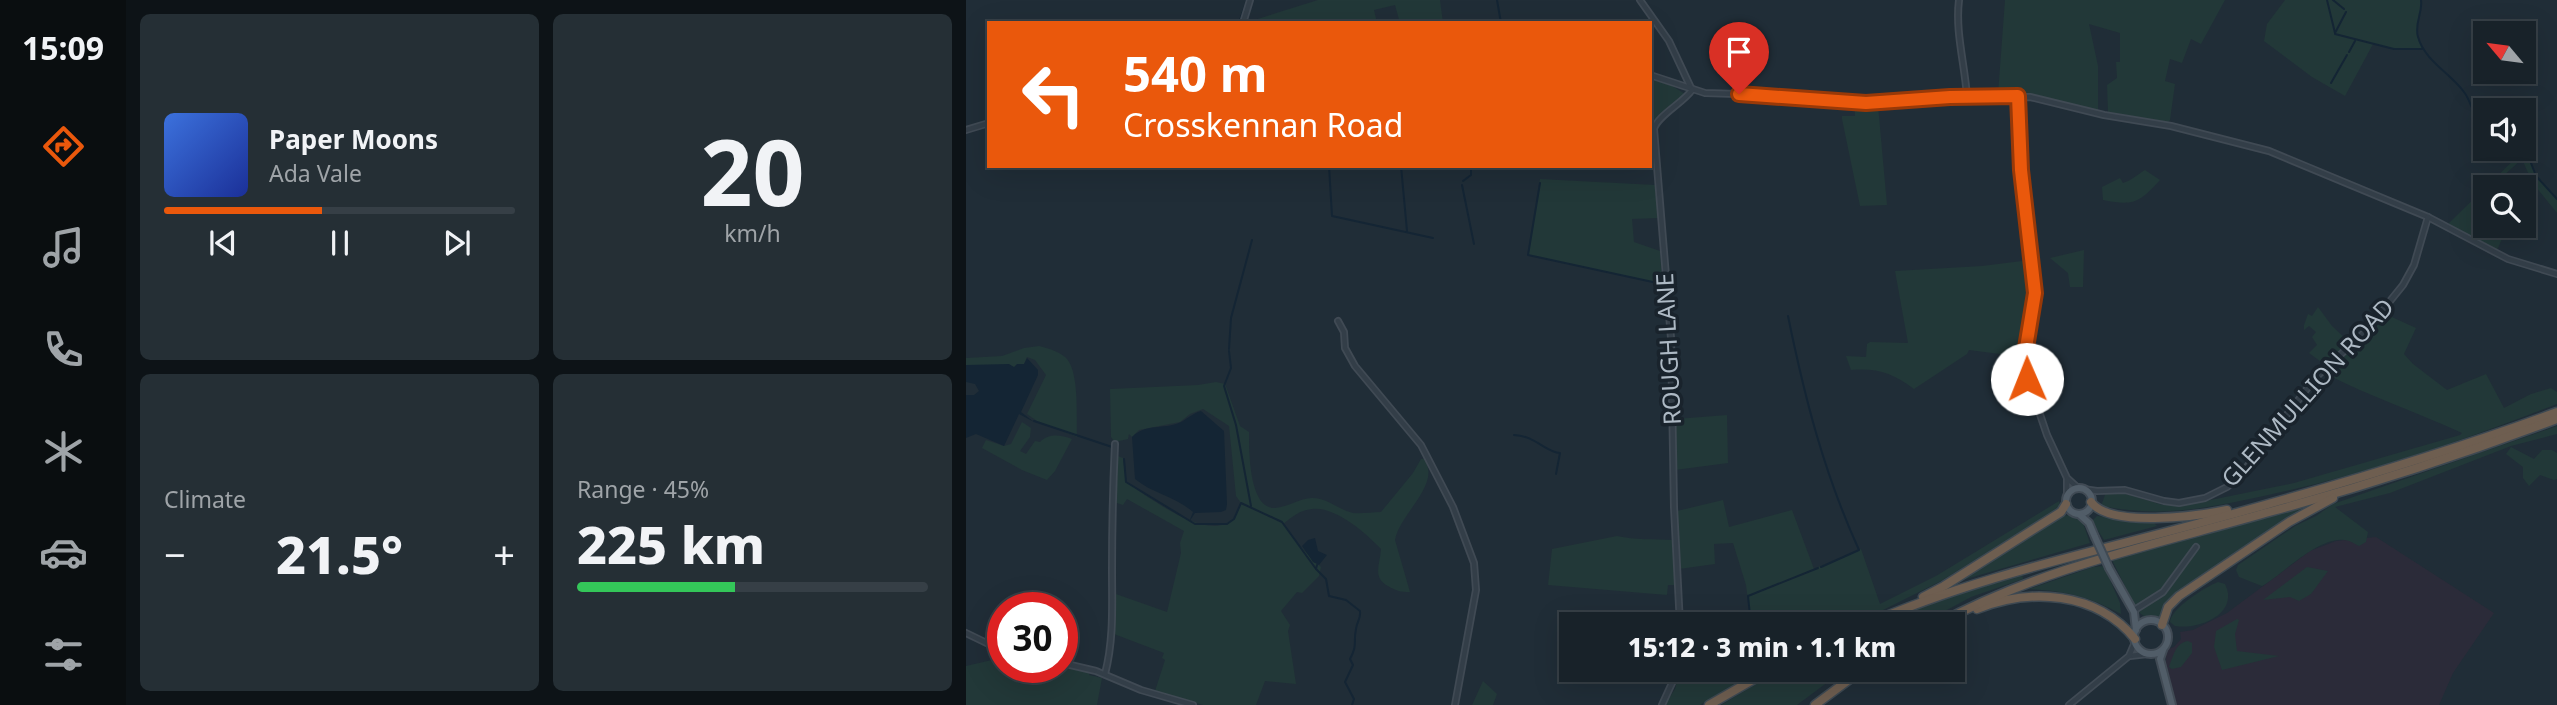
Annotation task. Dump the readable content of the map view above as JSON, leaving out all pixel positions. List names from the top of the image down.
{
  "streets": {
    "street": ["ROUGH LANE", "GLENMULLION ROAD"]
  },
  "north": "top left",
  "page": {
    "tabs": "15:09",
    "tile": [
      ["20", "km/h"],
      "Climate",
      ["Range · 45%", "225 km"]
    ],
    "turn": ["540 m", "Crosskennan Road"],
    "song": ["Paper Moons", "Ada Vale"],
    "heat": ["−", "21.5°", "+"],
    "limit": "30",
    "trip": "15:12 · 3 min · 1.1 km"
  }
}
